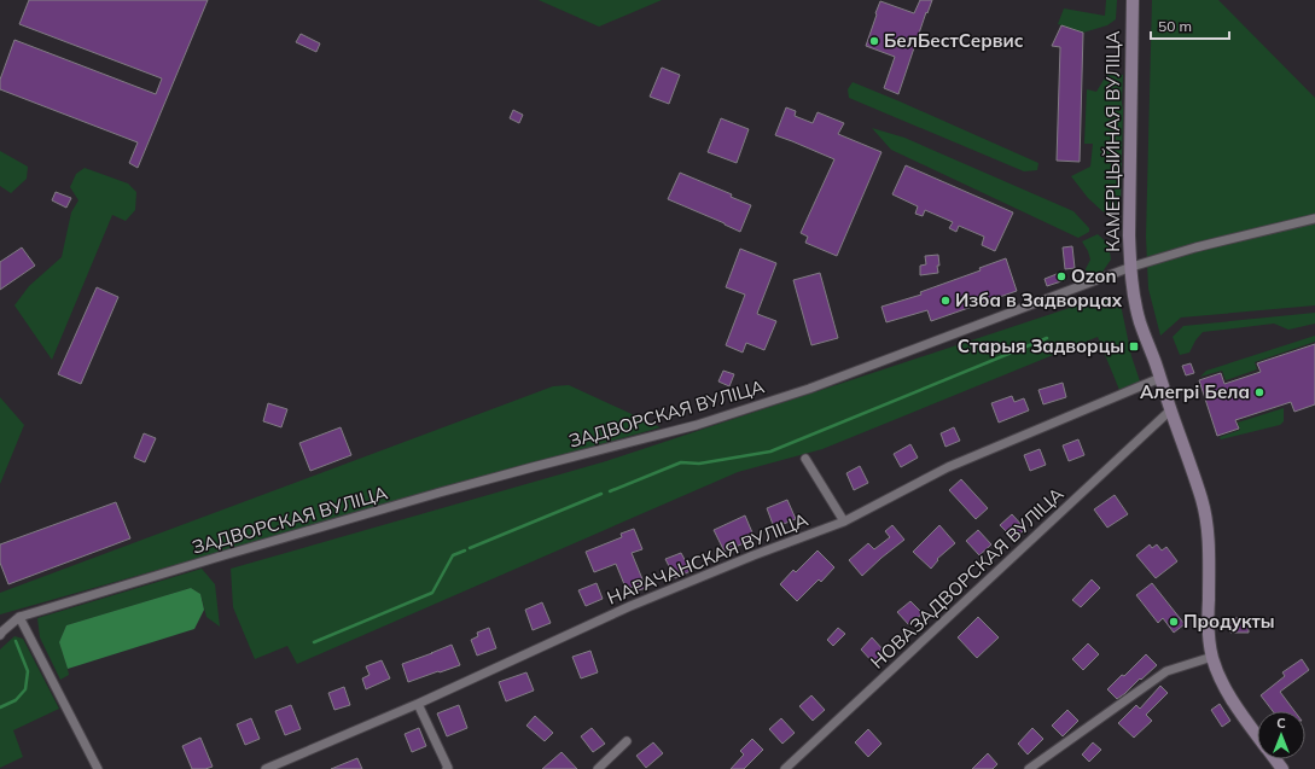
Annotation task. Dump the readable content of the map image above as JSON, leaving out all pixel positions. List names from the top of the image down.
{
  "streets": {
    "main road": ["КАМЕРЦЫЙНАЯ ВУЛІЦА"],
    "street": ["ЗАДВОРСКАЯ ВУЛІЦА", "НАРАЧАНСКАЯ ВУЛІЦА", "НОВАЗАДВОРСКАЯ ВУЛІЦА"]
  },
  "crossings": [
    ["КАМЕРЦЫЙНАЯ ВУЛІЦА", "ЗАДВОРСКАЯ ВУЛІЦА"],
    ["КАМЕРЦЫЙНАЯ ВУЛІЦА", "НАРАЧАНСКАЯ ВУЛІЦА"],
    ["КАМЕРЦЫЙНАЯ ВУЛІЦА", "НОВАЗАДВОРСКАЯ ВУЛІЦА"]
  ],
  "places": {
    "other": [
      "БелБестСервис",
      "Ozon",
      "Изба в Задворцах",
      "Алегрі Бела",
      "Продукты"
    ],
    "transit": ["Старыя Задворцы"]
  },
  "scale_bar": "50 m",
  "north": "top"
}
